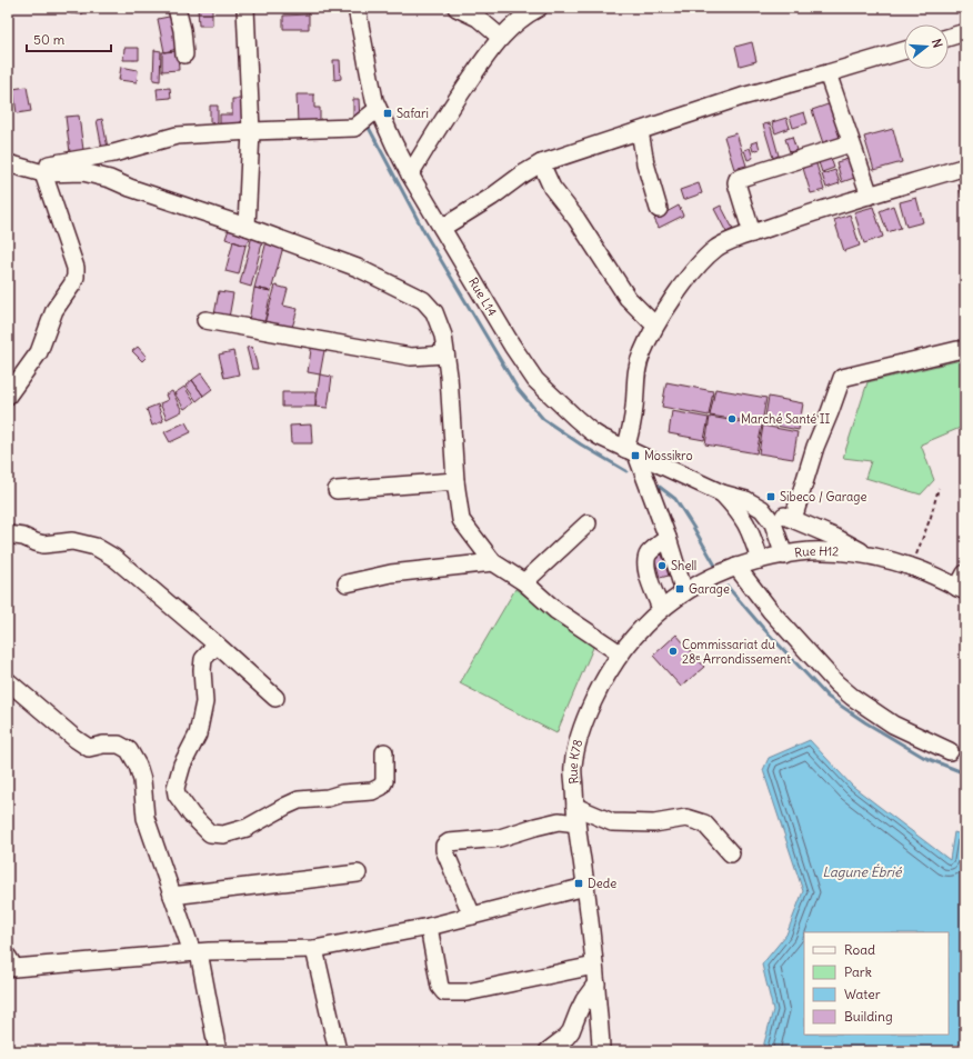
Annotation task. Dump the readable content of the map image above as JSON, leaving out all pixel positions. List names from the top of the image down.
{
  "streets": {
    "street": ["Rue L14", "Rue H12", "Rue K78"]
  },
  "crossings": [
    ["Rue L14", "Rue H12"],
    ["Rue L14", "Rue K78"],
    ["Rue H12", "Rue K78"]
  ],
  "water": ["Lagune Ébrié"],
  "places": {
    "transit": [
      "Safari",
      "Mossikro",
      "Sibeco / Garage",
      "Garage",
      "Dede"
    ],
    "other": ["Marché Santé II", "Shell", "Commissariat du 28ᵉ Arrondissement"]
  },
  "legend": [
    "Road",
    "Park",
    "Water",
    "Building"
  ],
  "scale_bar": "50 m",
  "north": "right"
}
